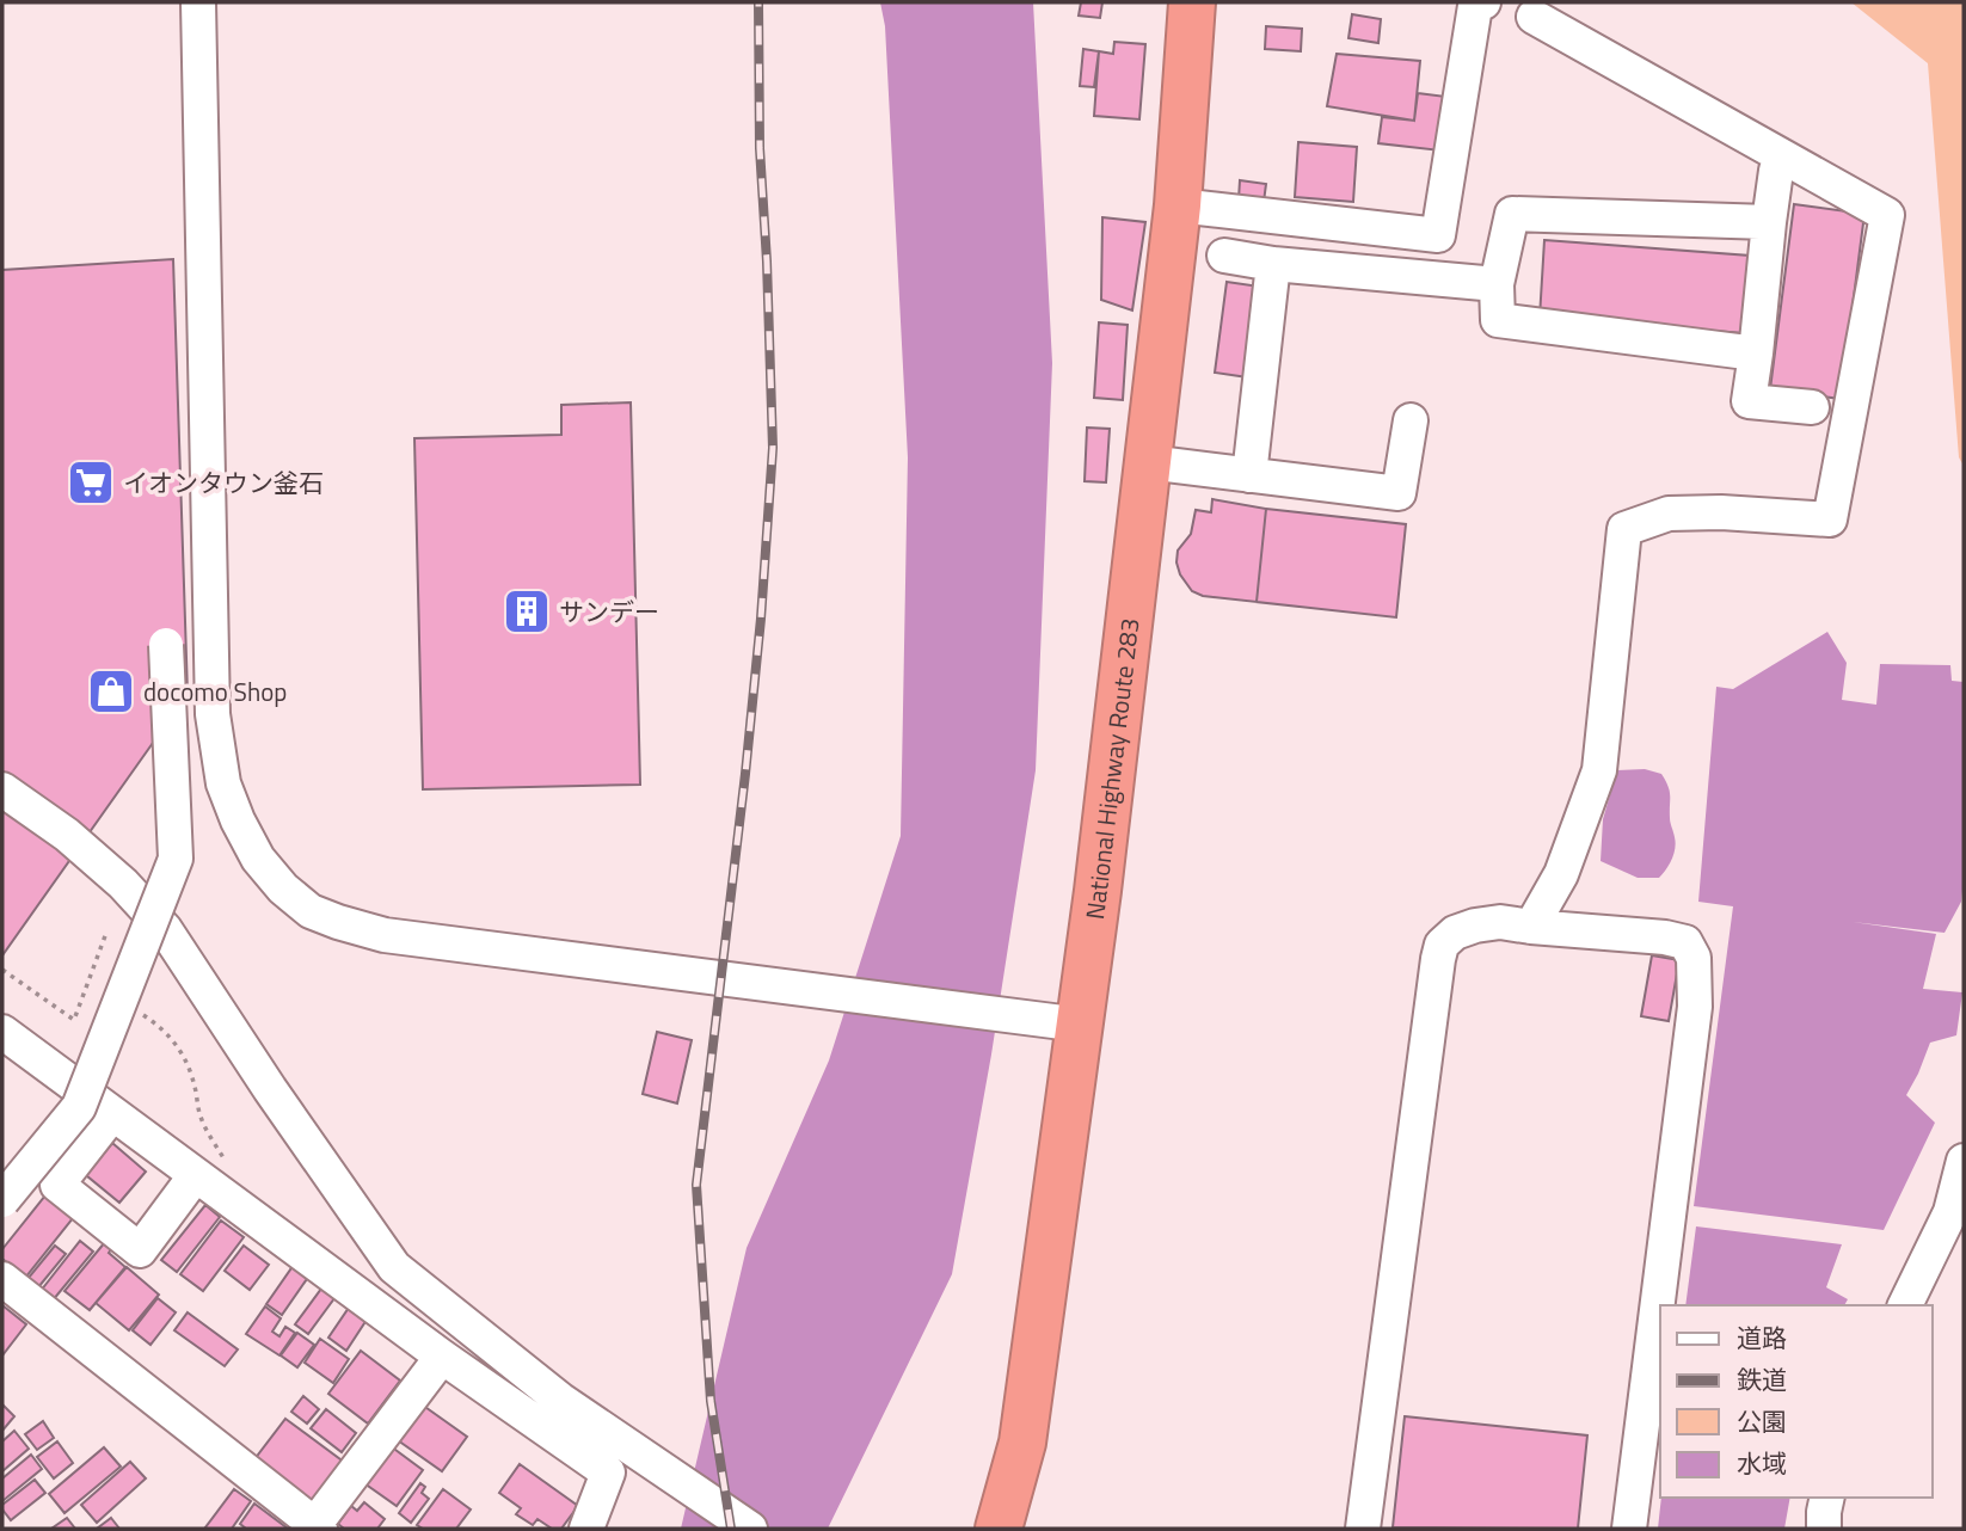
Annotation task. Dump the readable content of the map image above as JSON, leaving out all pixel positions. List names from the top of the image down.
{
  "streets": {
    "highway": ["National Highway Route 283"]
  },
  "places": {
    "supermarket": ["イオンタウン釜石"],
    "building": ["サンデー"],
    "shop": ["docomo Shop"]
  },
  "legend": [
    "道路",
    "鉄道",
    "公園",
    "水域"
  ]
}
